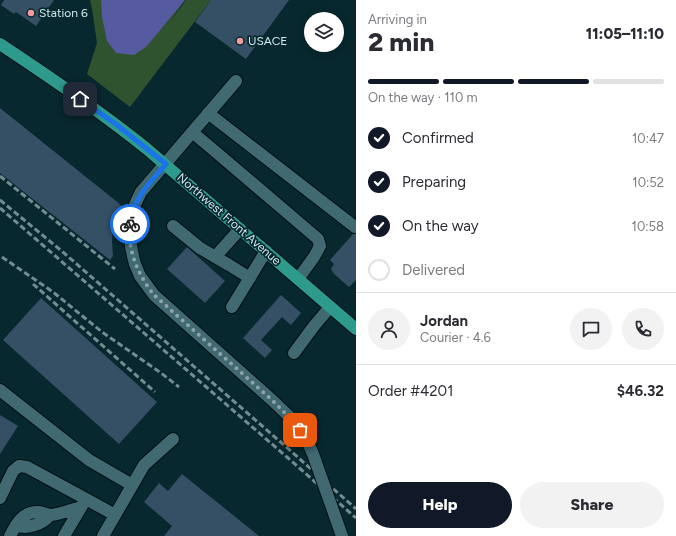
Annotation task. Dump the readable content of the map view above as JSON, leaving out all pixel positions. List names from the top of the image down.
{
  "streets": {
    "main road": ["Northwest Front Avenue"]
  },
  "places": ["Station 6", "USACE"],
  "page": {
    "heading": ["2 min", "Arriving in", "11:05–11:10"],
    "panel": [
      "Jordan",
      "Courier · 4.6",
      "Order #4201",
      "$46.32"
    ],
    "bar": "On the way · 110 m",
    "list": [
      ["Confirmed", "10:47"],
      ["Preparing", "10:52"],
      ["On the way", "10:58"],
      "Delivered"
    ],
    "buttons": ["Help", "Share"]
  }
}
